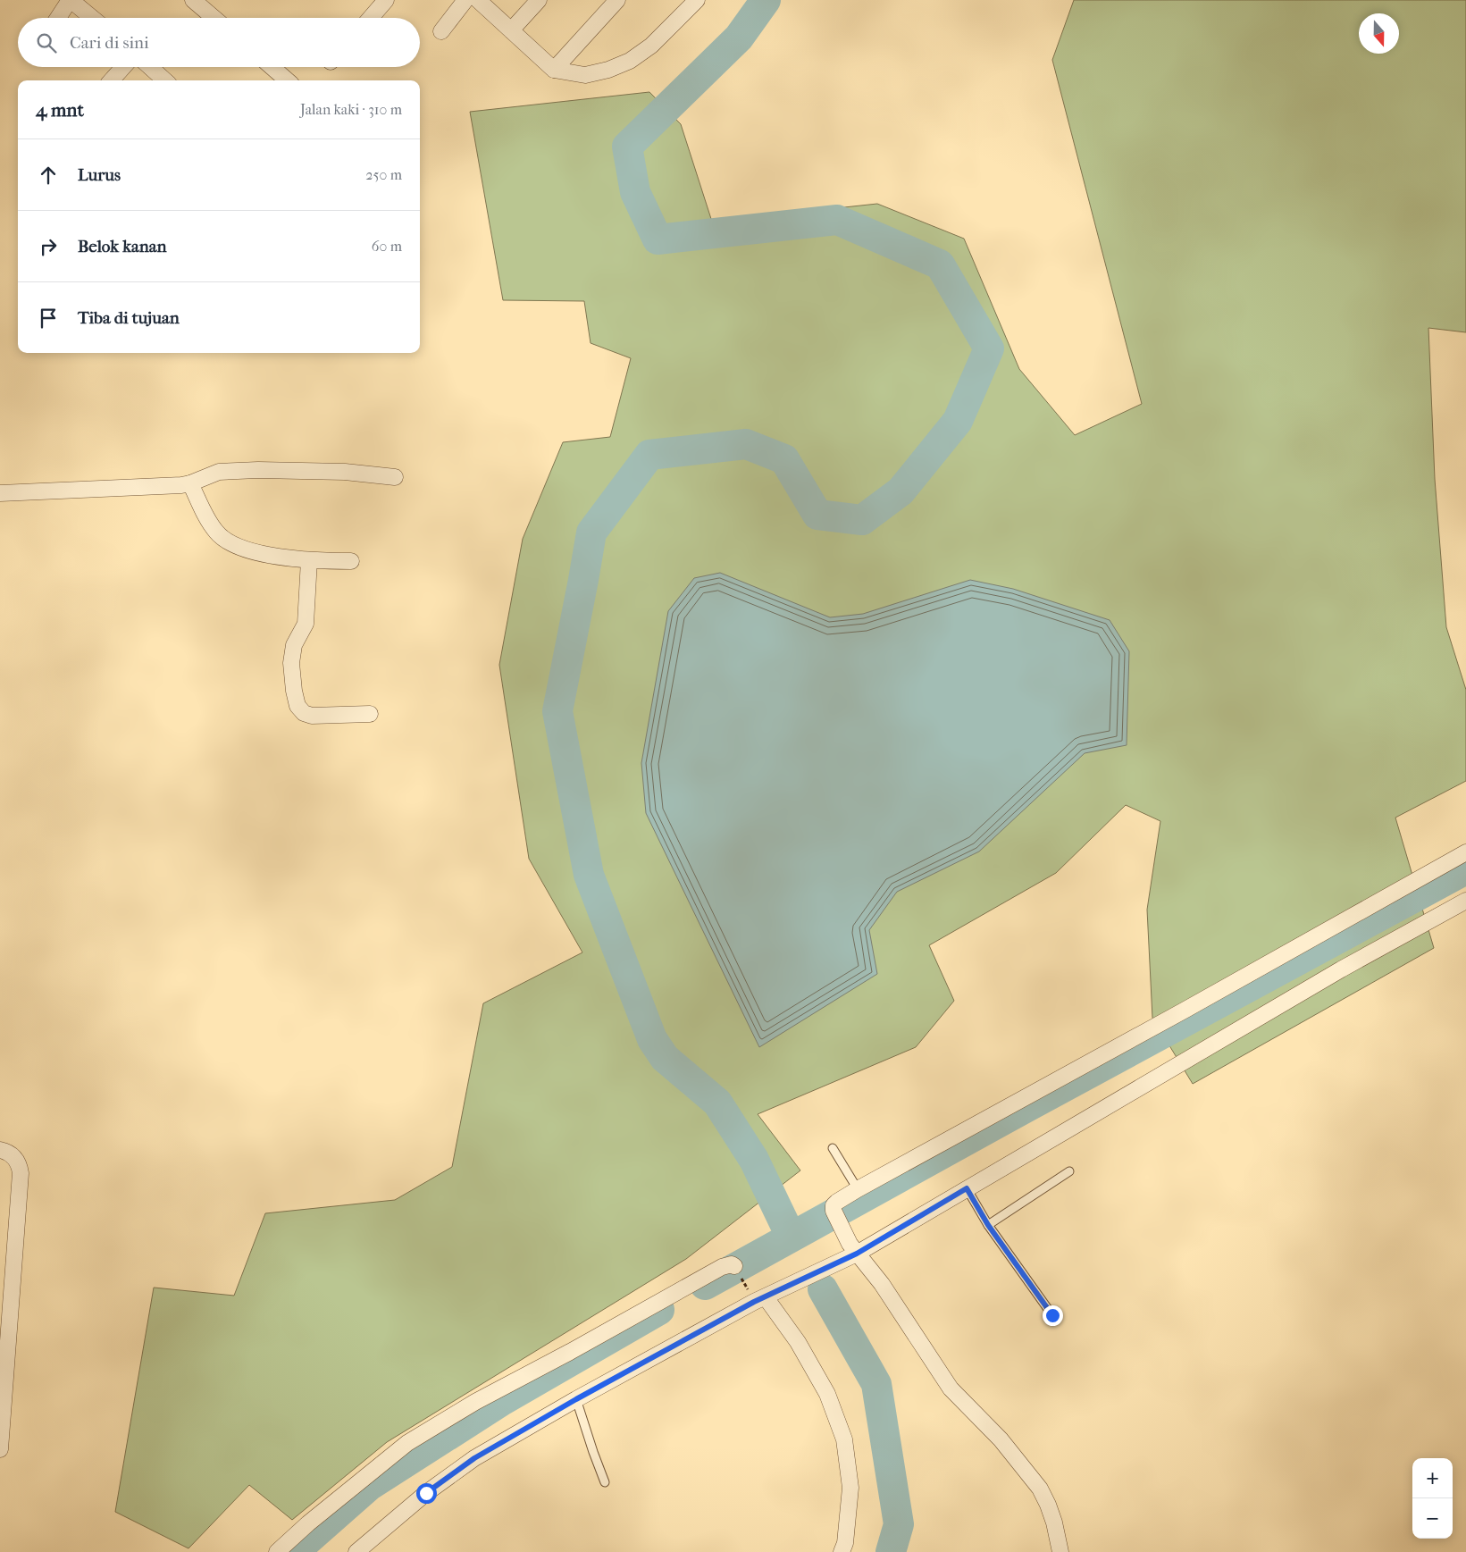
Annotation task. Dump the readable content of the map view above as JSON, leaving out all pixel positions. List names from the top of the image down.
{
  "north": "bottom",
  "page": {
    "search": "Cari di sini",
    "heading": ["4 mnt", "Jalan kaki · 310 m"],
    "list": [
      ["Lurus", "250 m"],
      ["Belok kanan", "60 m"],
      "Tiba di tujuan"
    ],
    "map_buttons": ["+", "−"]
  }
}
